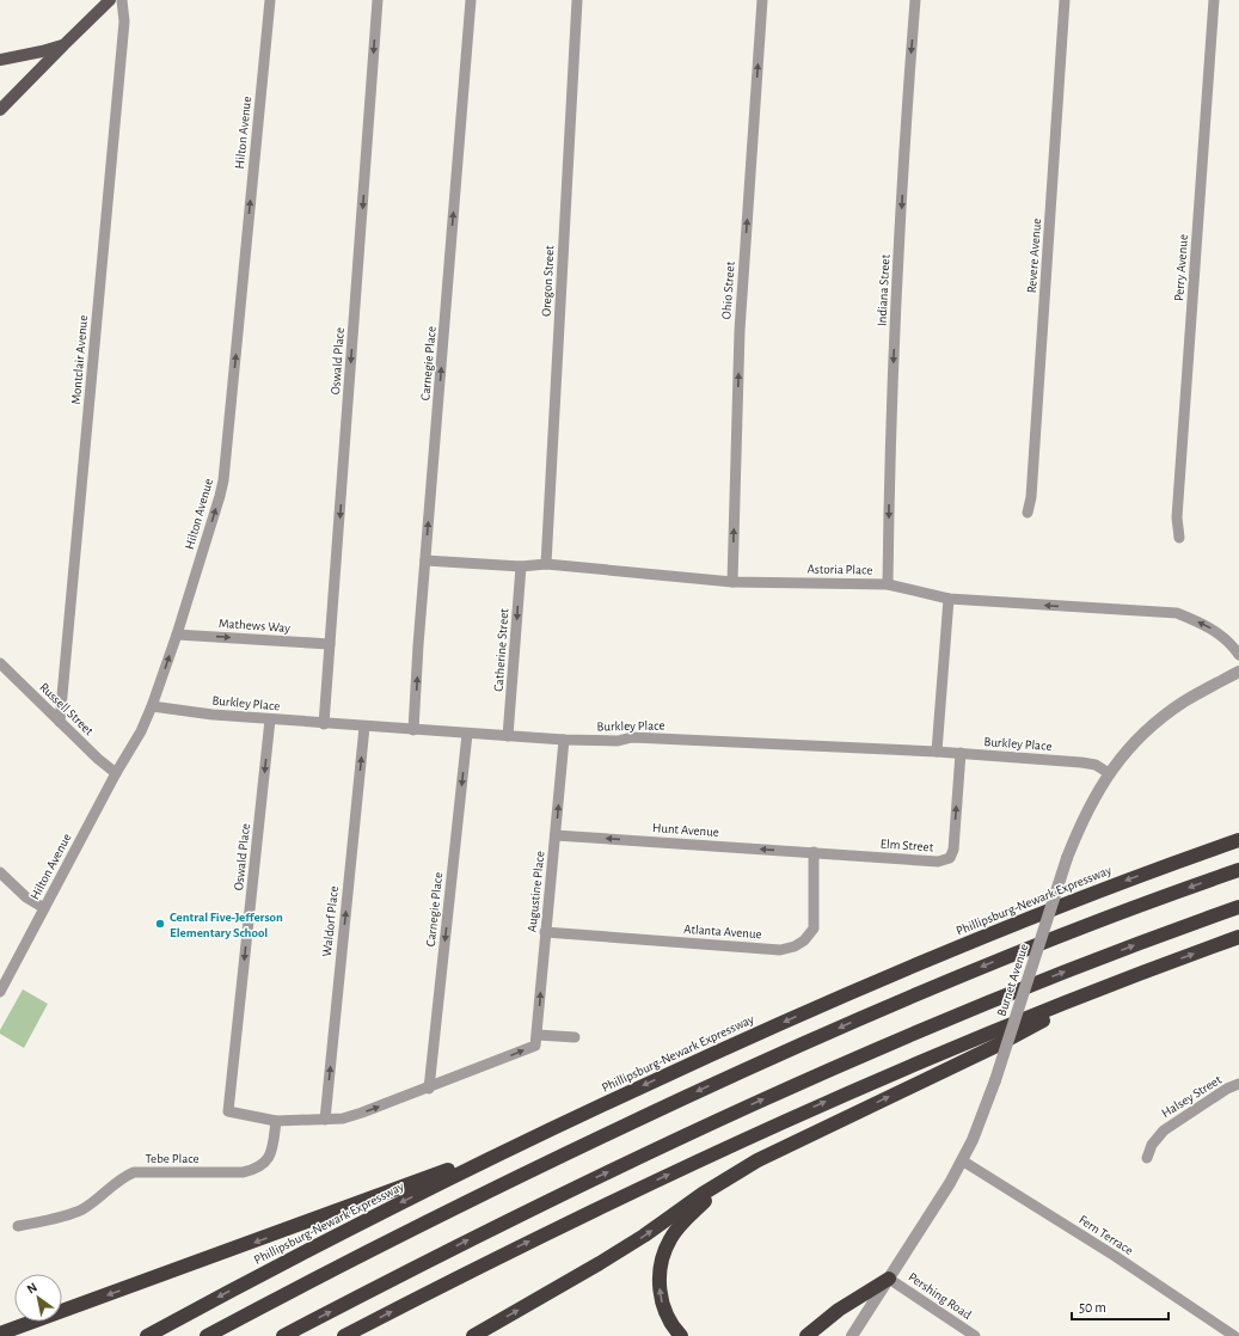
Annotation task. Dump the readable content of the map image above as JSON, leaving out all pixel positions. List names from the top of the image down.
{
  "streets": {
    "highway": ["Phillipsburg-Newark Expressway"],
    "street": [
      "Hilton Avenue",
      "Revere Avenue",
      "Perry Avenue",
      "Oregon Street",
      "Ohio Street",
      "Indiana Street",
      "Montclair Avenue",
      "Oswald Place",
      "Carnegie Place",
      "Astoria Place",
      "Mathews Way",
      "Catherine Street",
      "Burkley Place",
      "Russell Street",
      "Hunt Avenue",
      "Elm Street",
      "Augustine Place",
      "Waldorf Place",
      "Atlanta Avenue",
      "Burnet Avenue",
      "Halsey Street",
      "Tebe Place",
      "Fern Terrace",
      "Pershing Road"
    ]
  },
  "crossings": [
    ["Hilton Avenue", "Mathews Way"],
    ["Hilton Avenue", "Burkley Place"],
    ["Hilton Avenue", "Russell Street"],
    ["Oregon Street", "Astoria Place"],
    ["Ohio Street", "Astoria Place"],
    ["Indiana Street", "Astoria Place"],
    ["Montclair Avenue", "Russell Street"],
    ["Oswald Place", "Mathews Way"],
    ["Oswald Place", "Burkley Place"],
    ["Oswald Place", "Tebe Place"],
    ["Carnegie Place", "Astoria Place"],
    ["Carnegie Place", "Burkley Place"],
    ["Astoria Place", "Catherine Street"],
    ["Catherine Street", "Burkley Place"],
    ["Burkley Place", "Elm Street"],
    ["Burkley Place", "Augustine Place"],
    ["Burkley Place", "Waldorf Place"],
    ["Burkley Place", "Burnet Avenue"],
    ["Hunt Avenue", "Elm Street"],
    ["Hunt Avenue", "Augustine Place"],
    ["Hunt Avenue", "Atlanta Avenue"],
    ["Elm Street", "Atlanta Avenue"],
    ["Augustine Place", "Atlanta Avenue"],
    ["Burnet Avenue", "Fern Terrace"],
    ["Burnet Avenue", "Pershing Road"]
  ],
  "one_way": [
    "Hilton Avenue",
    "Ohio Street",
    "Indiana Street",
    "Oswald Place",
    "Astoria Place",
    "Mathews Way",
    "Catherine Street",
    "Hunt Avenue",
    "Augustine Place",
    "Waldorf Place"
  ],
  "places": ["Central Five-Jefferson Elementary School"],
  "scale_bar": "50 m",
  "north": "top left"
}
